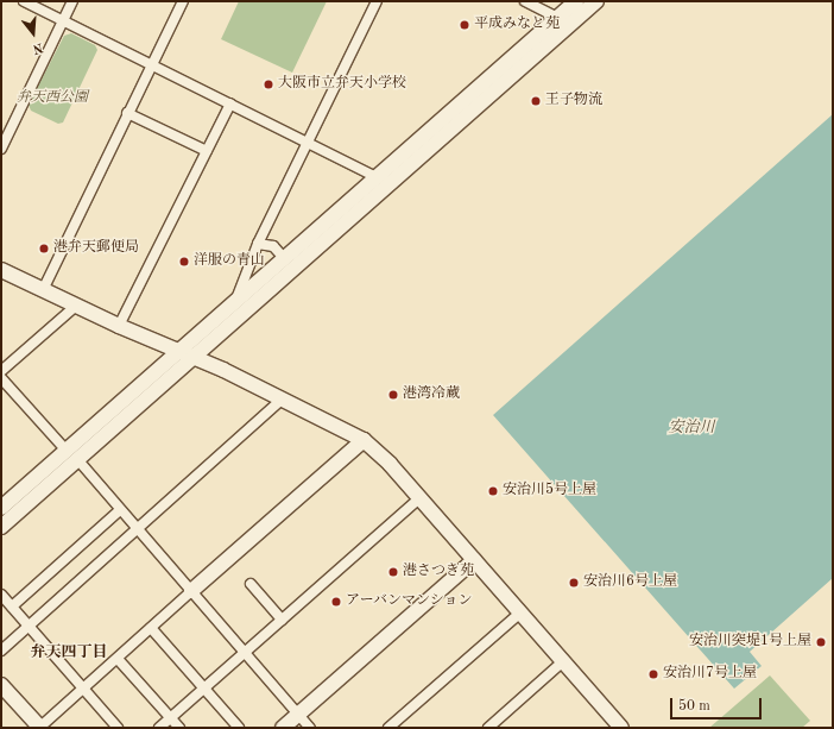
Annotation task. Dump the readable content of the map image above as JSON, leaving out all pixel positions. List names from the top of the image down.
{
  "districts": ["弁天四丁目"],
  "water": ["安治川"],
  "parks": ["弁天西公園"],
  "places": [
    "平成みなと苑",
    "大阪市立弁天小学校",
    "王子物流",
    "港弁天郵便局",
    "洋服の青山",
    "港湾冷蔵",
    "安治川5号上屋",
    "港さつき苑",
    "安治川6号上屋",
    "アーバンマンション",
    "安治川突堤1号上屋",
    "安治川7号上屋"
  ],
  "scale_bar": "50 m",
  "north": "bottom"
}
